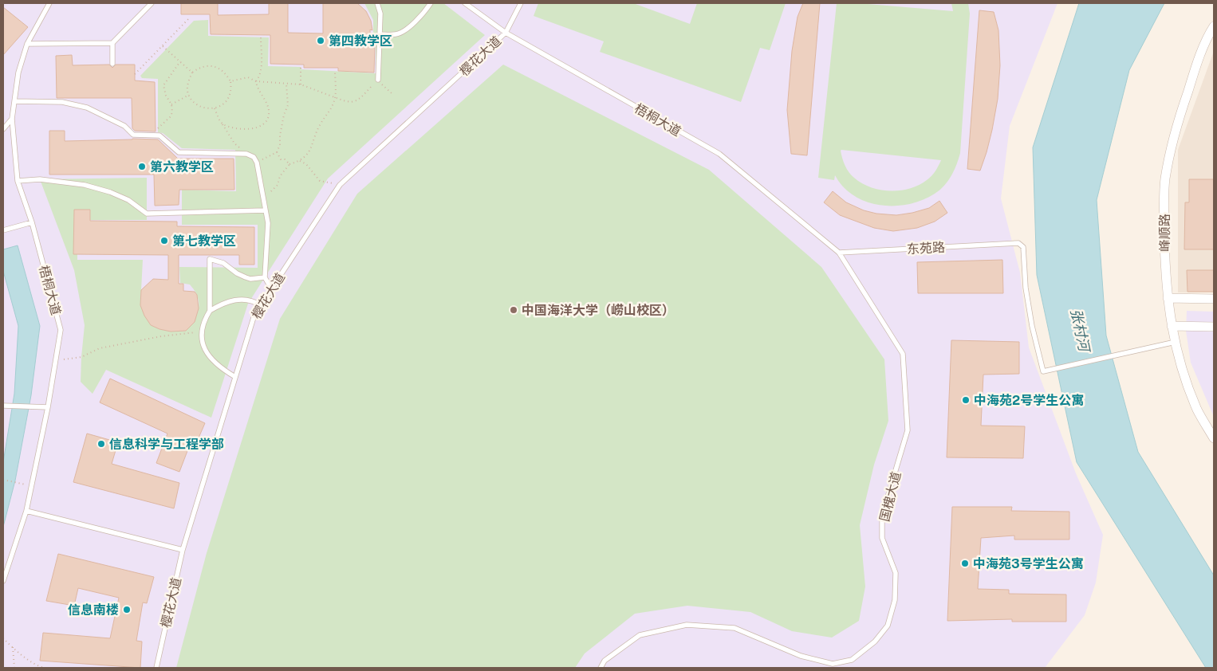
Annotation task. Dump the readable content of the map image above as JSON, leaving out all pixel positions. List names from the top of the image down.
{
  "streets": {
    "street": ["峰顺路"],
    "lane": [
      "樱花大道",
      "梧桐大道",
      "东苑路",
      "国槐大道"
    ]
  },
  "crossings": [
    ["樱花大道", "梧桐大道"],
    ["梧桐大道", "东苑路"],
    ["梧桐大道", "国槐大道"],
    ["峰顺路", "东苑路"],
    ["东苑路", "国槐大道"]
  ],
  "water": ["张村河"],
  "places": [
    "第四教学区",
    "第六教学区",
    "第七教学区",
    "中国海洋大学（崂山校区）",
    "中海苑2号学生公寓",
    "信息科学与工程学部",
    "中海苑3号学生公寓",
    "信息南楼"
  ]
}
